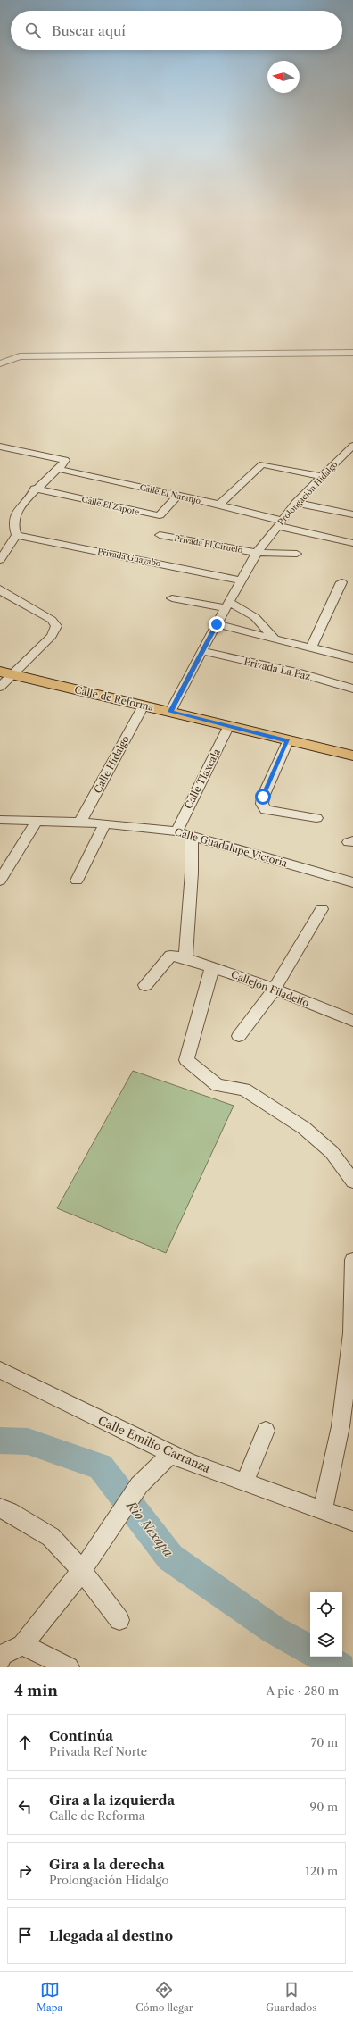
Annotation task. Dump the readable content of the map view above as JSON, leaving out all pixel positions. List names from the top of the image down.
{
  "streets": {
    "main road": ["Calle de Reforma"],
    "street": [
      "Prolongación Hidalgo",
      "Calle El Naranjo",
      "Calle El Zapote",
      "Privada El Ciruelo",
      "Privada Guayabo",
      "Privada La Paz",
      "Calle Hidalgo",
      "Calle Tlaxcala",
      "Calle Guadalupe Victoria",
      "Callejón Filadelfo",
      "Calle Emilio Carranza"
    ]
  },
  "crossings": [
    ["Prolongación Hidalgo", "Calle El Naranjo"],
    ["Prolongación Hidalgo", "Privada El Ciruelo"],
    ["Prolongación Hidalgo", "Privada Guayabo"],
    ["Prolongación Hidalgo", "Privada La Paz"],
    ["Prolongación Hidalgo", "Calle de Reforma"],
    ["Calle El Naranjo", "Calle El Zapote"],
    ["Calle de Reforma", "Calle Hidalgo"],
    ["Calle de Reforma", "Calle Tlaxcala"],
    ["Calle Hidalgo", "Calle Guadalupe Victoria"],
    ["Calle Tlaxcala", "Calle Guadalupe Victoria"]
  ],
  "water": ["Rio Nexapa"],
  "north": "left",
  "page": {
    "search": "Buscar aquí",
    "heading": ["4 min", "A pie · 280 m"],
    "list": [
      ["Continúa", "Privada Ref Norte", "70 m"],
      ["Gira a la izquierda", "Calle de Reforma", "90 m"],
      ["Gira a la derecha", "Prolongación Hidalgo", "120 m"],
      "Llegada al destino"
    ],
    "nav": ["Mapa", "Cómo llegar", "Guardados"]
  }
}
